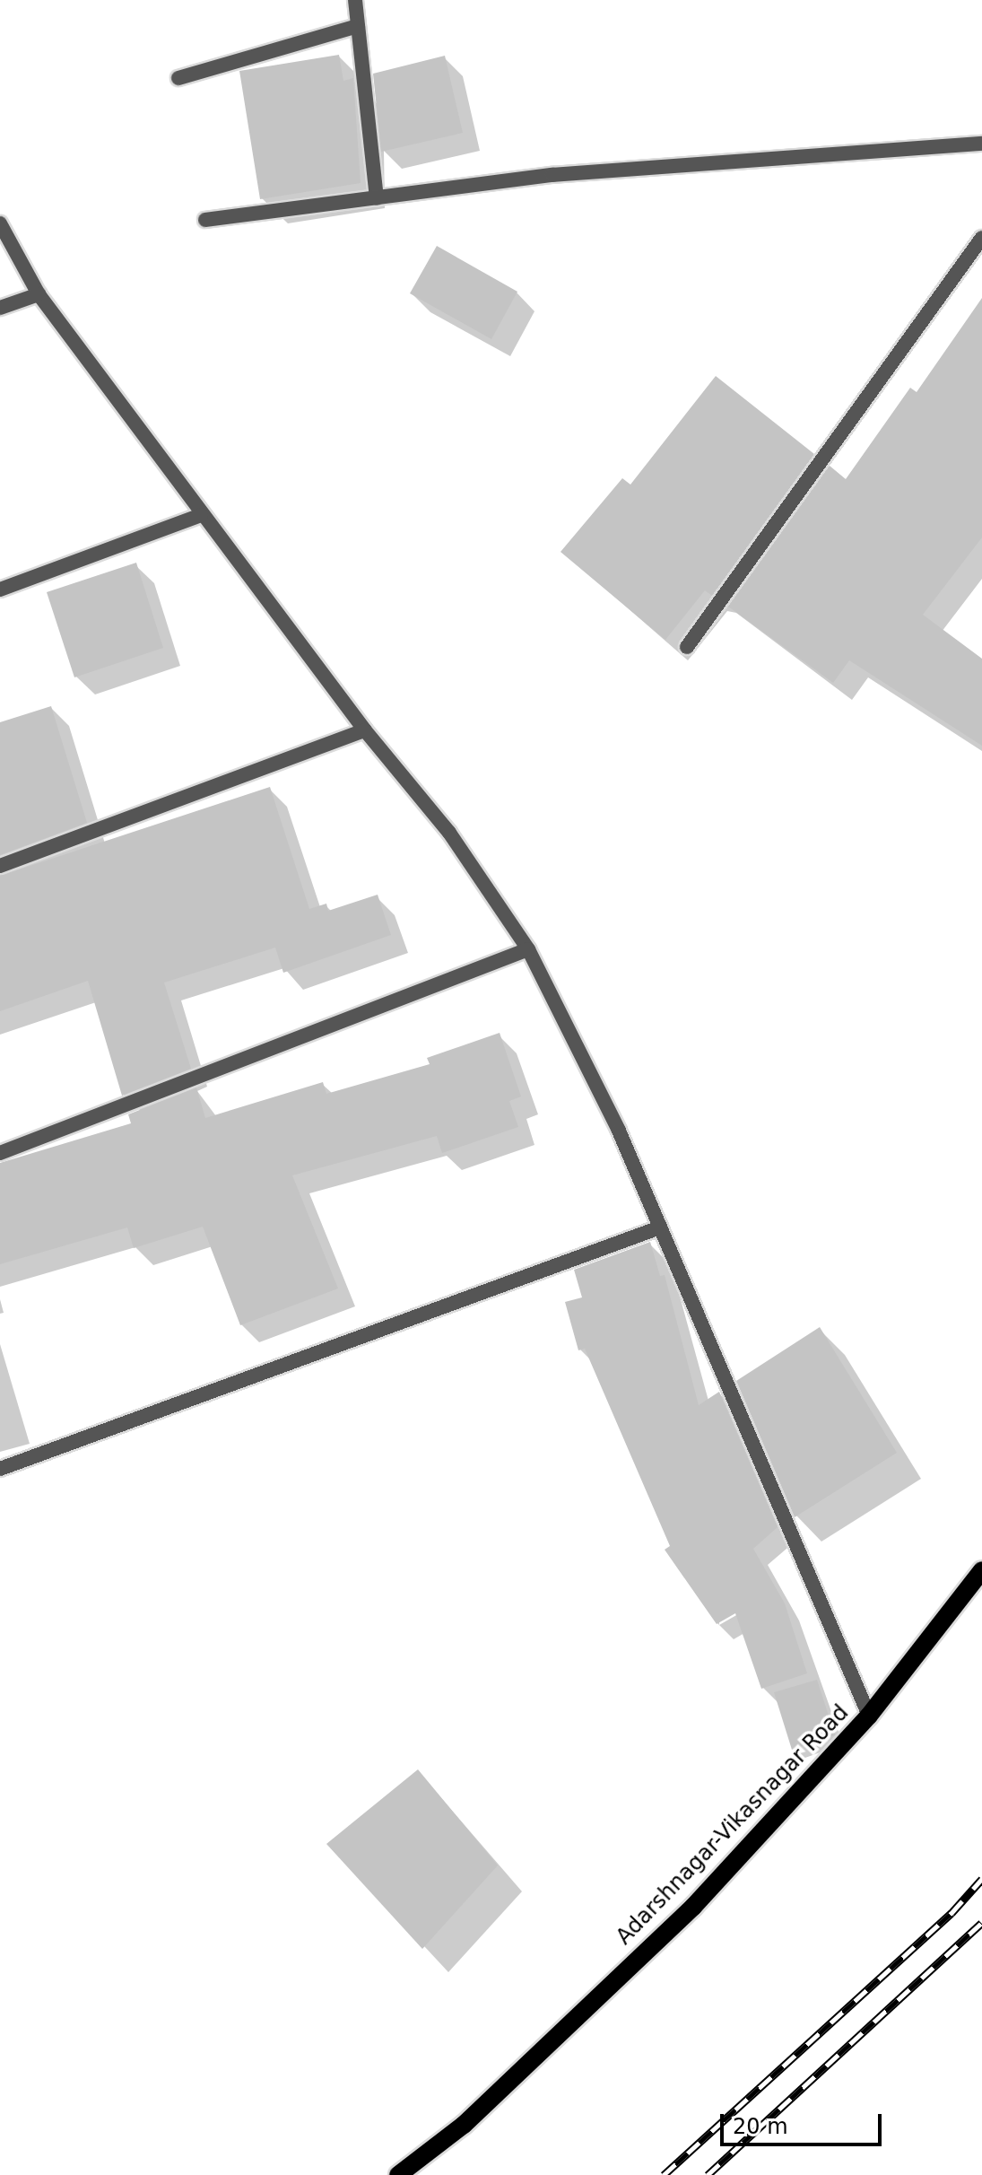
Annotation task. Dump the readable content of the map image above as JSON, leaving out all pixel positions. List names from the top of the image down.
{
  "streets": {
    "main road": ["Adarshnagar-Vikasnagar Road"]
  },
  "scale_bar": "20 m"
}
